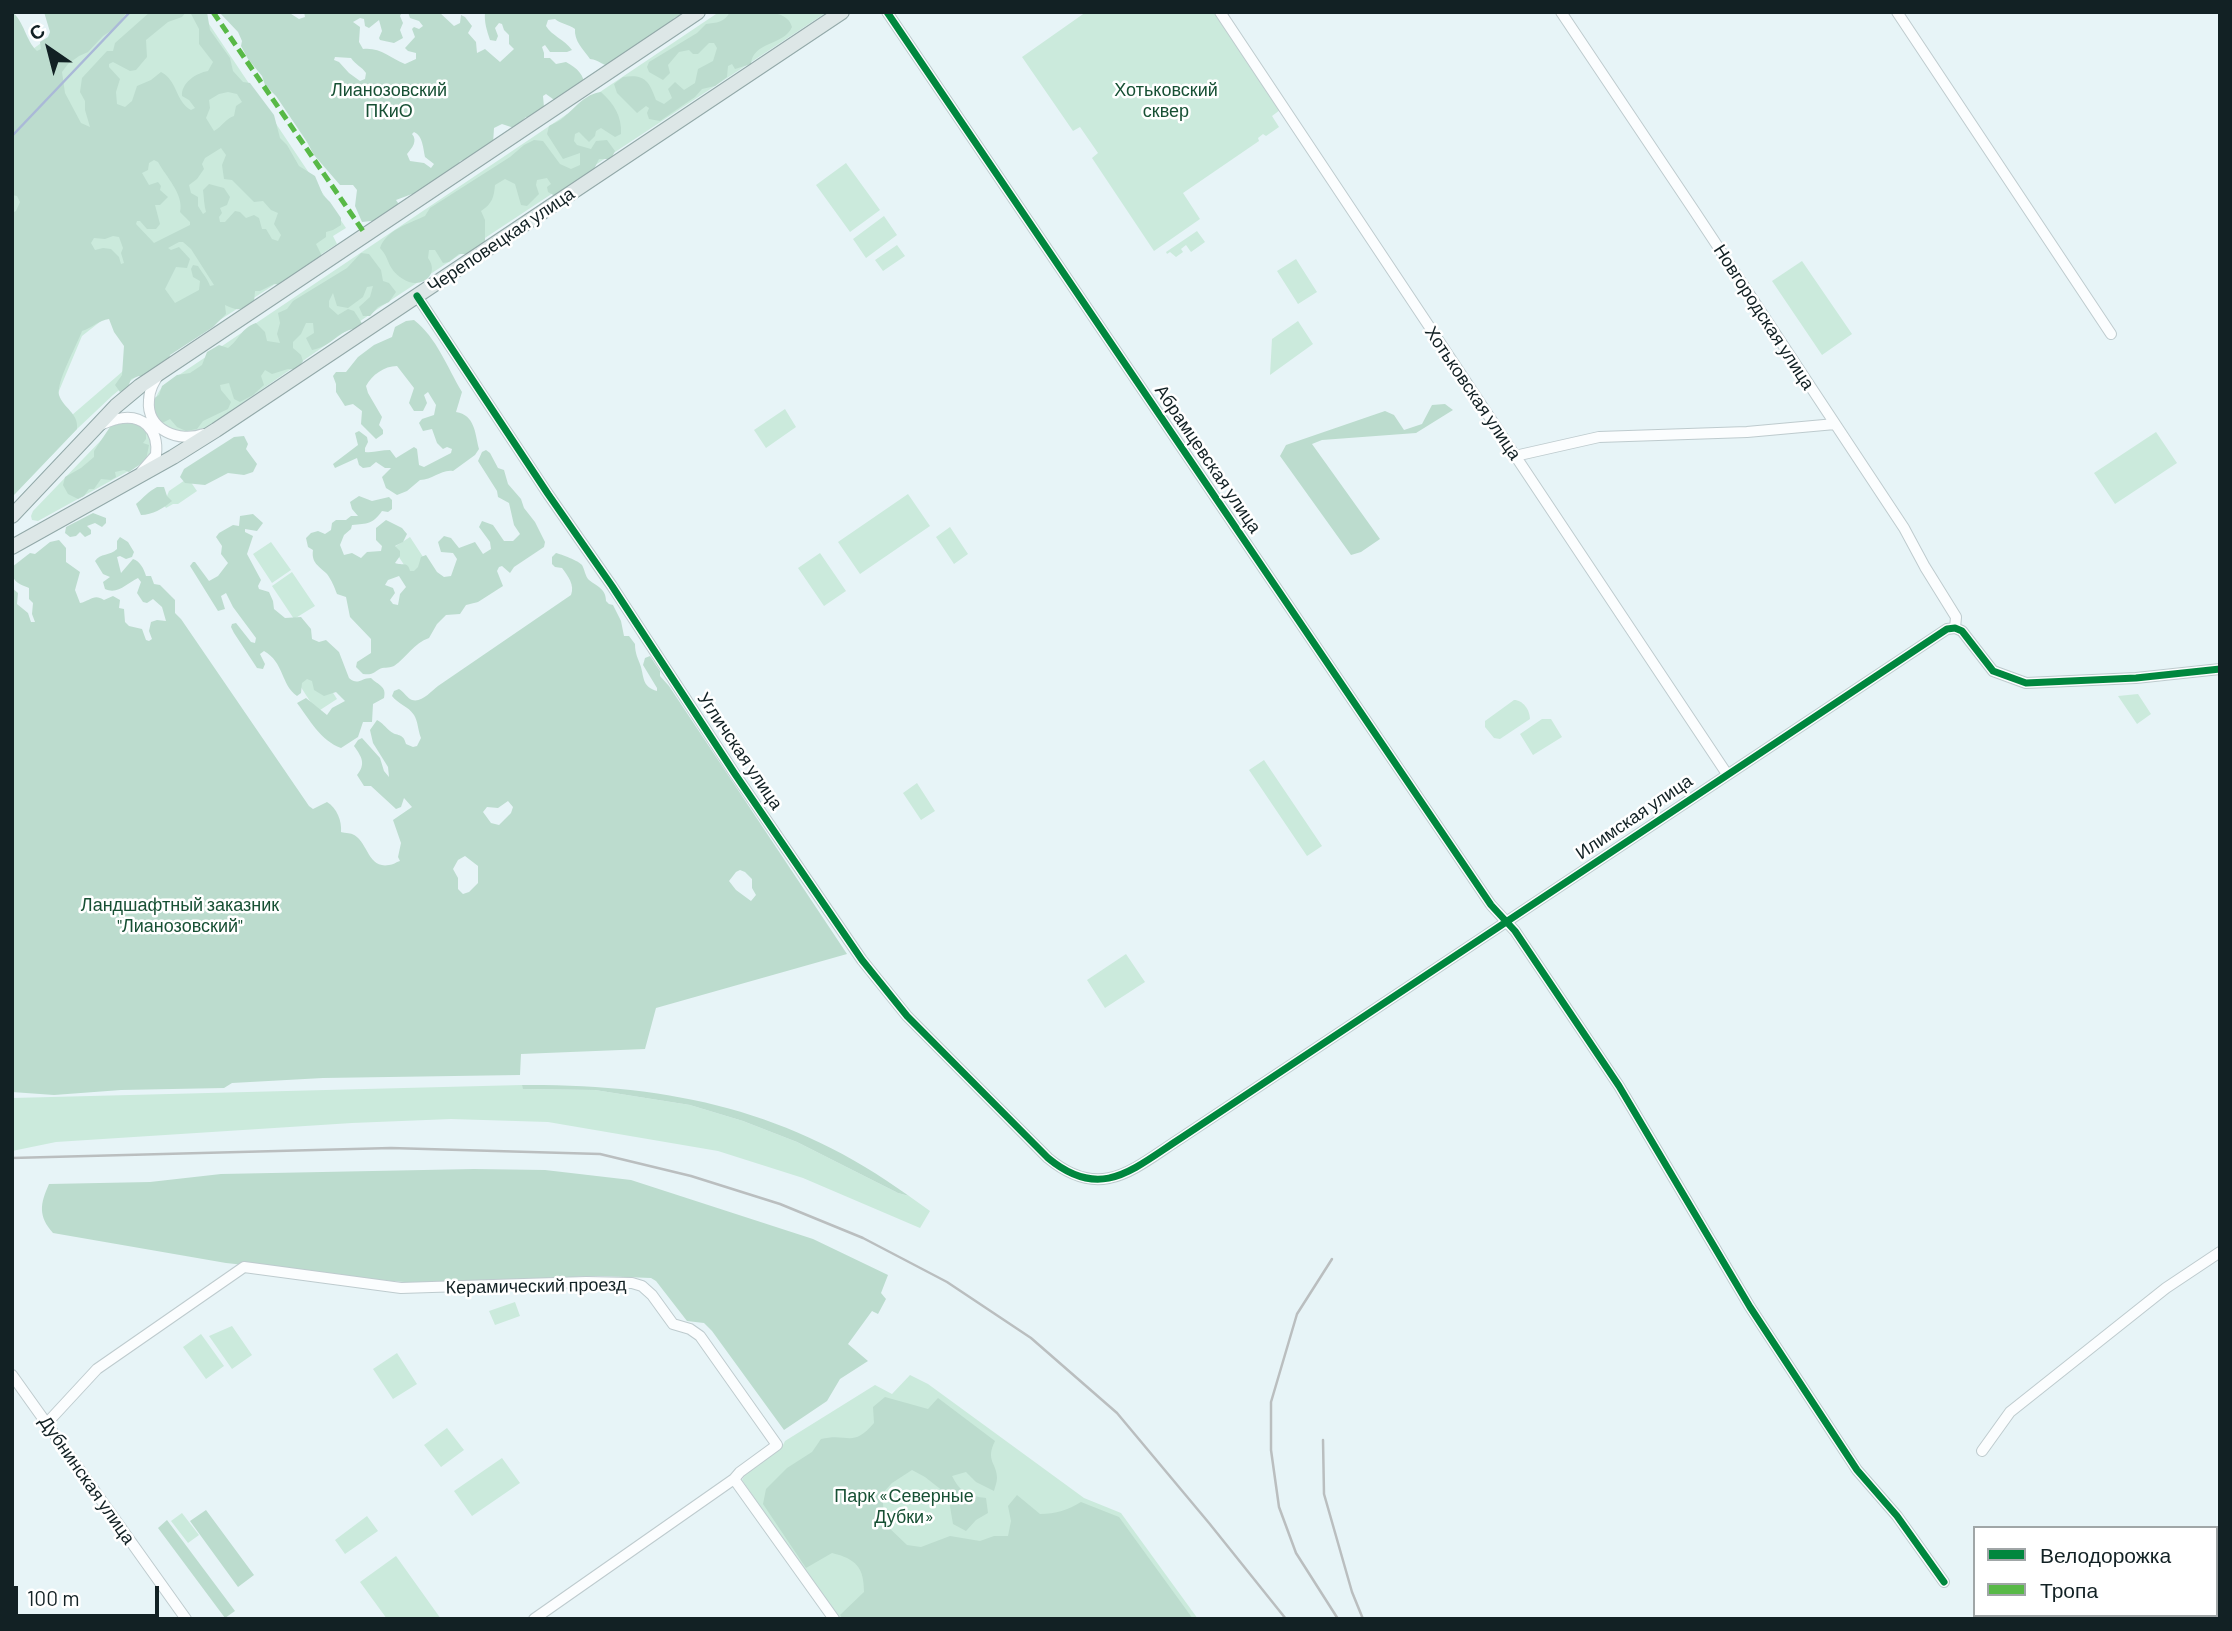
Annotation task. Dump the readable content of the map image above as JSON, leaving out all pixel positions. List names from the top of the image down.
{
  "streets": {
    "main road": ["Череповецкая улица"],
    "street": [
      "Новгородская улица",
      "Хотьковская улица",
      "Абрамцевская улица",
      "Угличская улица",
      "Илимская улица",
      "Керамический проезд",
      "Дубнинская улица"
    ]
  },
  "crossings": [
    ["Череповецкая улица", "Угличская улица"],
    ["Новгородская улица", "Илимская улица"],
    ["Хотьковская улица", "Илимская улица"],
    ["Абрамцевская улица", "Илимская улица"],
    ["Угличская улица", "Илимская улица"],
    ["Керамический проезд", "Дубнинская улица"]
  ],
  "parks": [
    "Лианозовский ПКиО",
    "Хотьковский сквер",
    "Ландшафтный заказник \"Лианозовский\"",
    "Парк «Северные Дубки»"
  ],
  "legend": ["Велодорожка", "Тропа"],
  "scale_bar": "100 m",
  "north": "top left"
}
